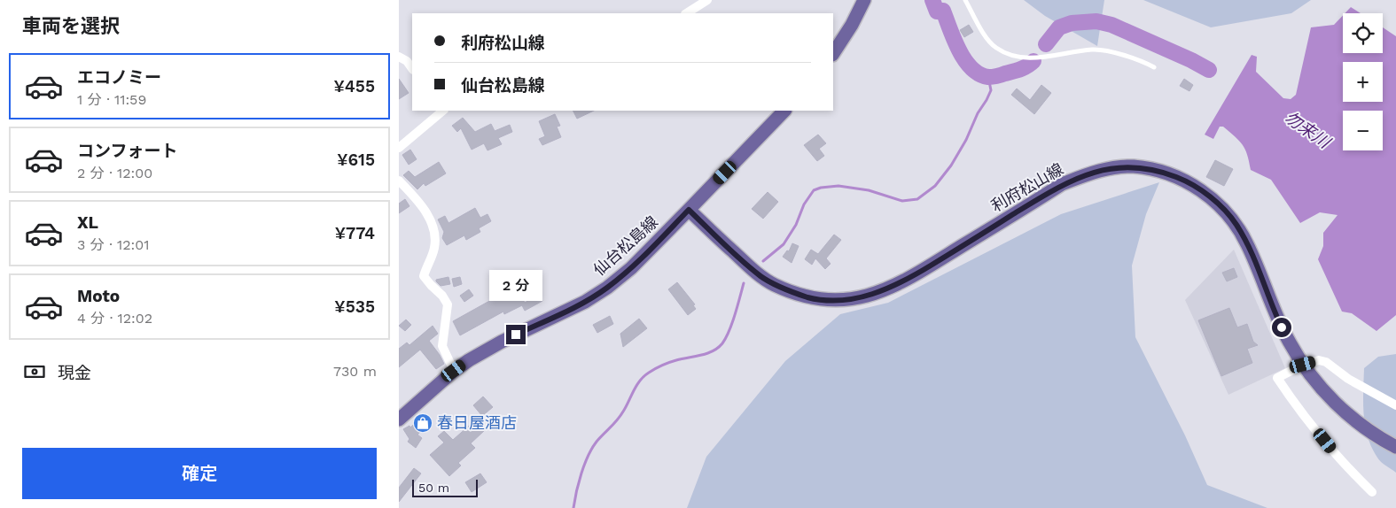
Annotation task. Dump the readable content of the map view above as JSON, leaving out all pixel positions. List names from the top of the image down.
{
  "streets": {
    "main road": ["利府松山線", "仙台松島線"]
  },
  "crossings": [
    ["利府松山線", "仙台松島線"]
  ],
  "water": ["勿来川"],
  "places": {
    "shop": ["春日屋酒店"]
  },
  "scale_bar": "50 m",
  "page": {
    "heading": "車両を選択",
    "map_buttons": ["+", "−"],
    "banner": ["利府松山線", "仙台松島線"],
    "list": [
      {
        "name": "エコノミー",
        "note": "1 分 · 11:59",
        "value": "¥455"
      },
      {
        "name": "コンフォート",
        "note": "2 分 · 12:00",
        "value": "¥615"
      },
      {
        "name": "XL",
        "note": "3 分 · 12:01",
        "value": "¥774"
      },
      {
        "name": "Moto",
        "note": "4 分 · 12:02",
        "value": "¥535"
      }
    ],
    "bubble": "2 分",
    "pay": ["現金", "730 m"],
    "buttons": "確定",
    "scale": "50 m"
  }
}
